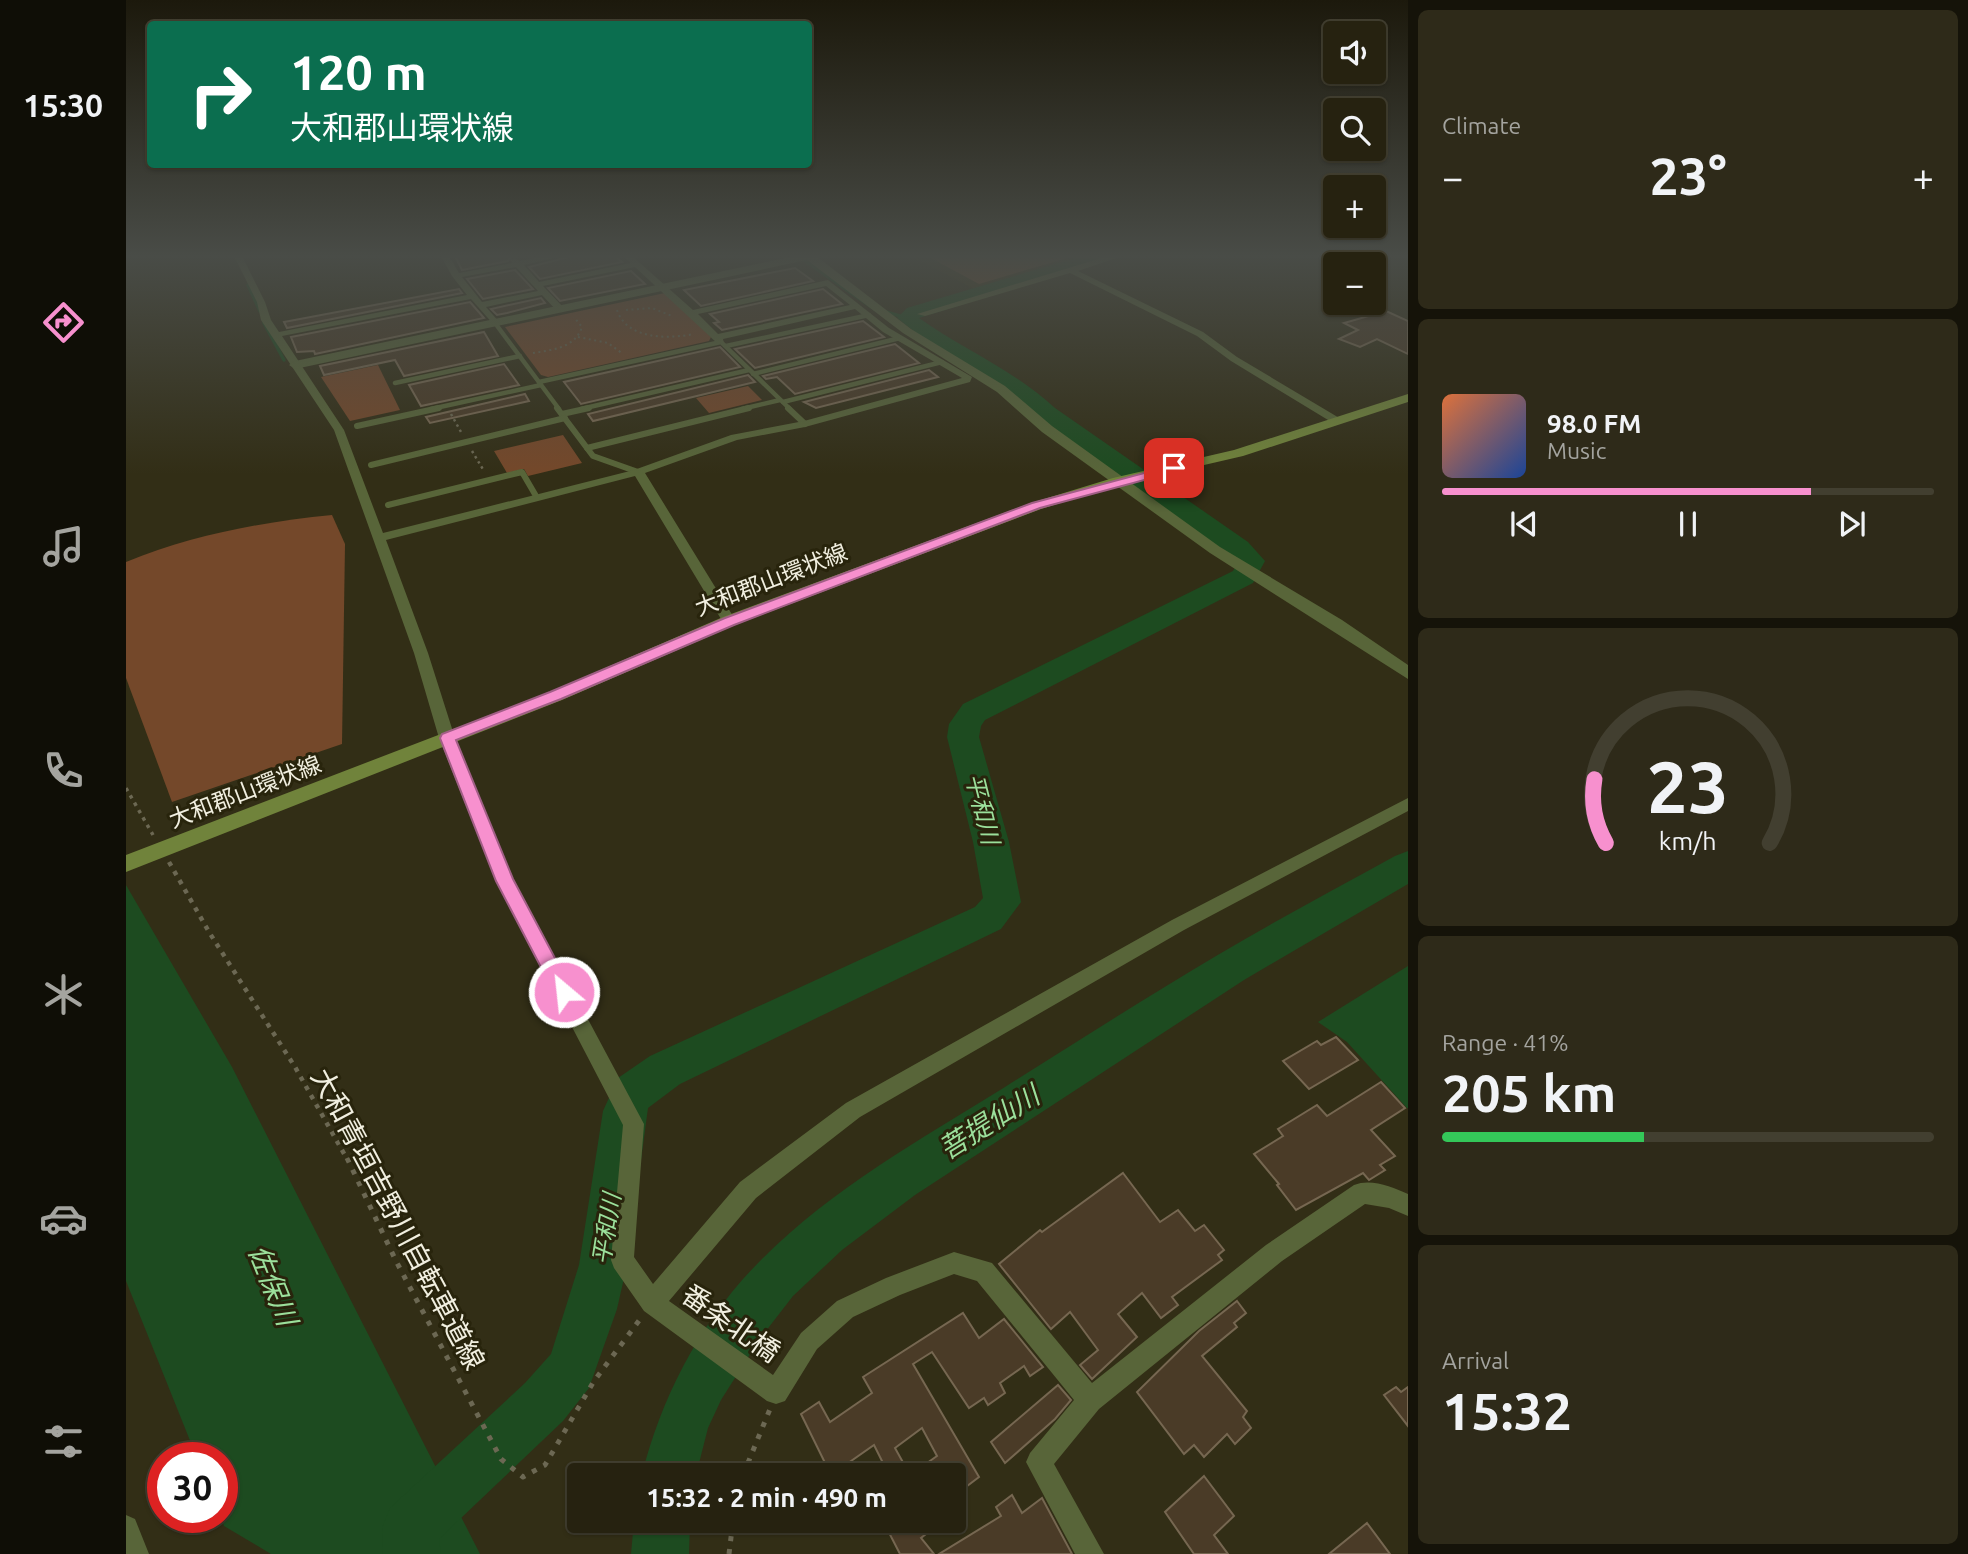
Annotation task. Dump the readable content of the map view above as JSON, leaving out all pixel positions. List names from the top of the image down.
{
  "streets": {
    "main road": ["大和郡山環状線"],
    "street": ["番条北橋"],
    "path": ["大和青垣吉野川自転車道線"]
  },
  "crossings": [
    ["大和郡山環状線", "大和青垣吉野川自転車道線"],
    ["大和郡山環状線", "番条北橋"],
    ["大和青垣吉野川自転車道線", "番条北橋"]
  ],
  "water": ["平和川", "菩提仙川", "佐保川"],
  "page": {
    "tabs": "15:30",
    "tile": [
      "Climate",
      ["Range · 41%", "205 km"],
      ["Arrival", "15:32"]
    ],
    "map_buttons": ["+", "−"],
    "turn": ["120 m", "大和郡山環状線"],
    "heat": ["−", "23°", "+"],
    "song": ["98.0 FM", "Music"],
    "limit": "30",
    "trip": "15:32 · 2 min · 490 m",
    "gauge": ["23", "km/h"]
  }
}
